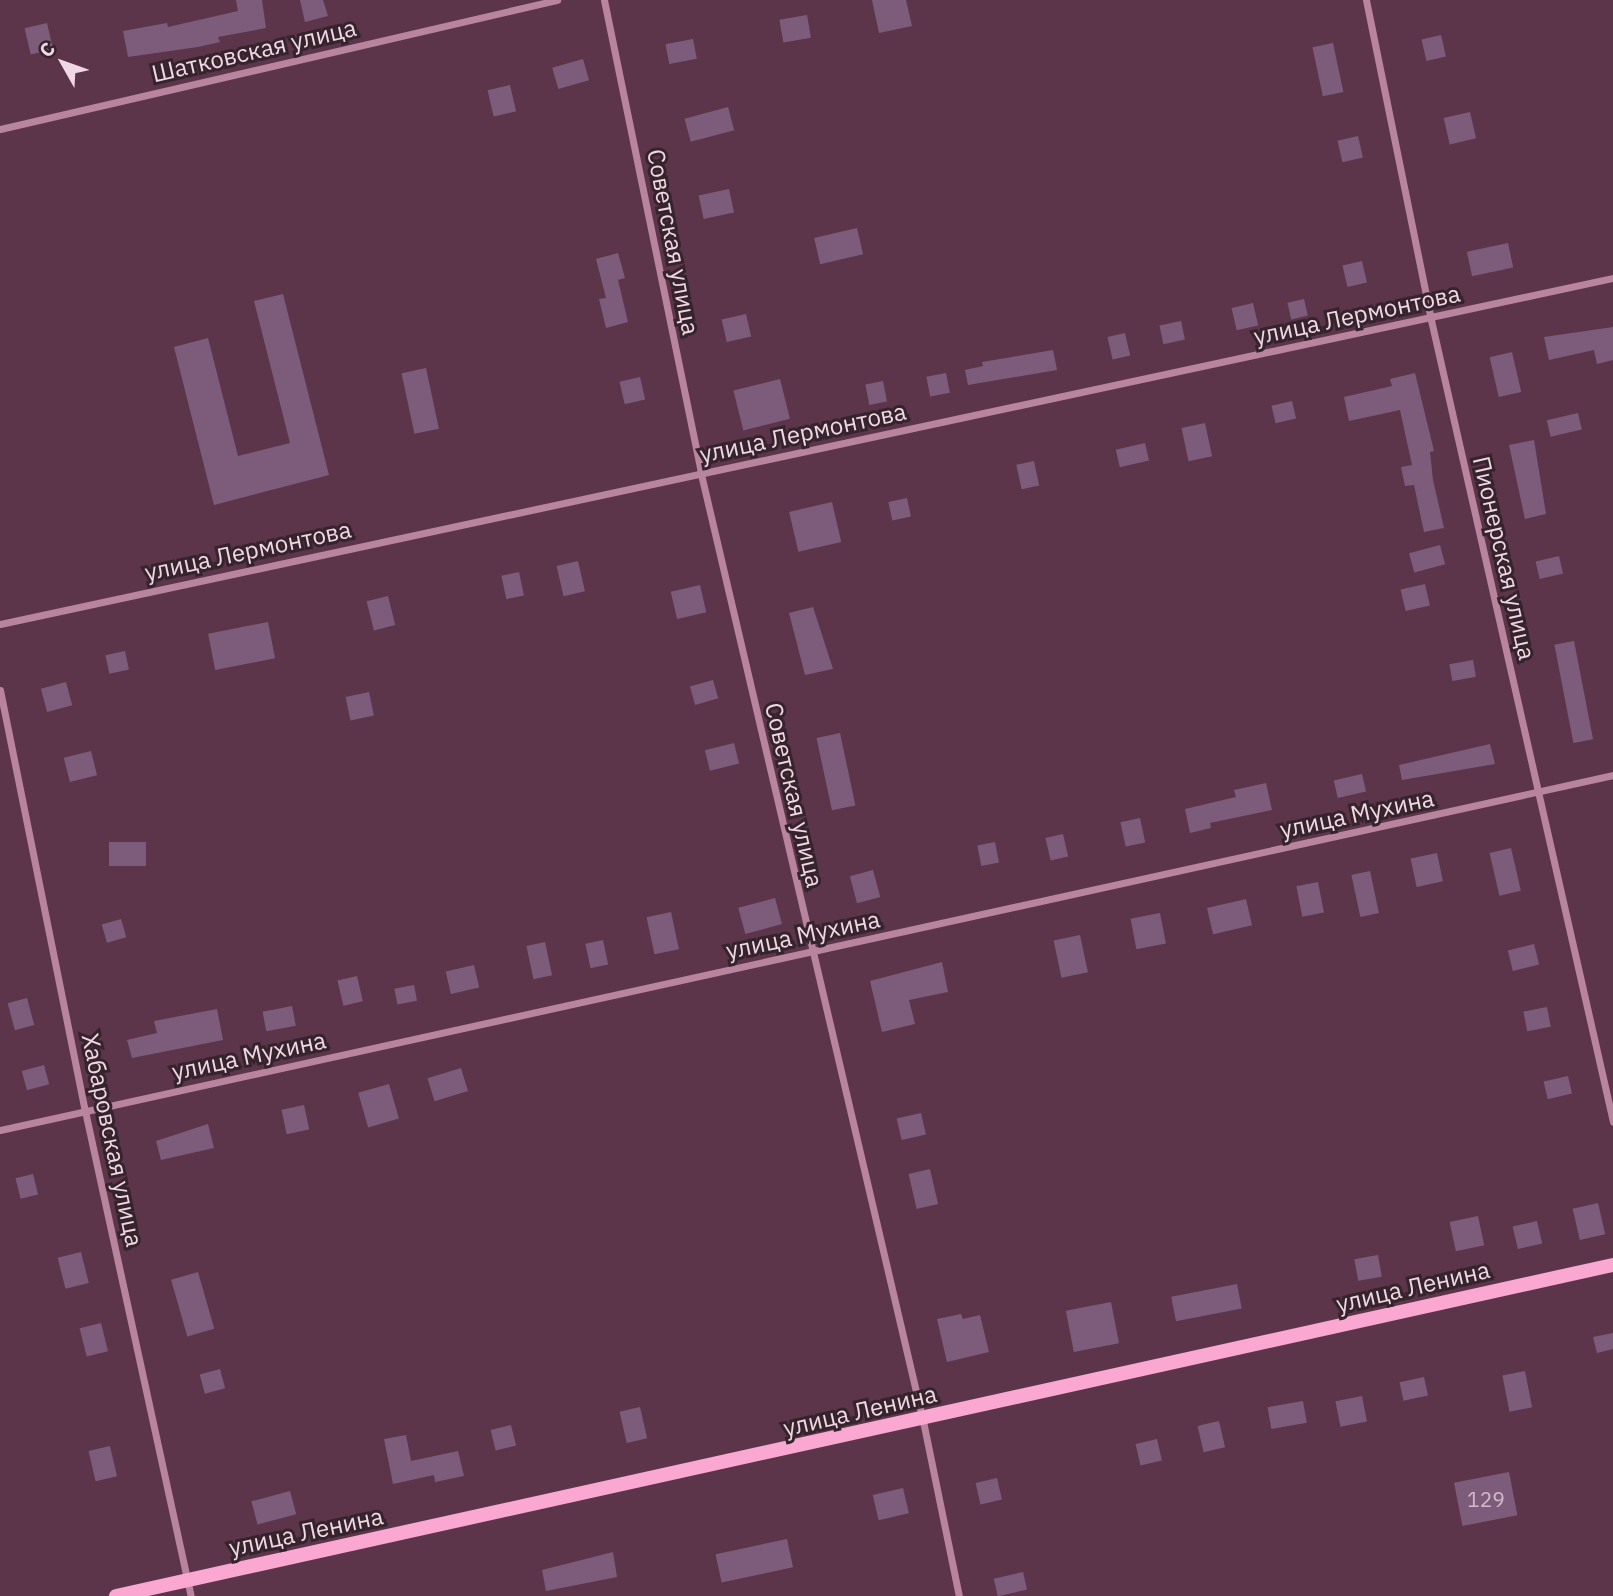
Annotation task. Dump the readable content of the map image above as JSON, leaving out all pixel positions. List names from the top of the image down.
{
  "streets": {
    "main road": ["улица Ленина"],
    "street": [
      "Шатковская улица",
      "Советская улица",
      "улица Лермонтова",
      "Пионерская улица",
      "улица Мухина",
      "Хабаровская улица"
    ]
  },
  "crossings": [
    ["Советская улица", "улица Лермонтова"],
    ["Советская улица", "улица Мухина"],
    ["Советская улица", "улица Ленина"],
    ["улица Лермонтова", "Пионерская улица"],
    ["Пионерская улица", "улица Мухина"],
    ["улица Мухина", "Хабаровская улица"],
    ["Хабаровская улица", "улица Ленина"]
  ],
  "house_numbers": ["129"],
  "north": "top left"
}
